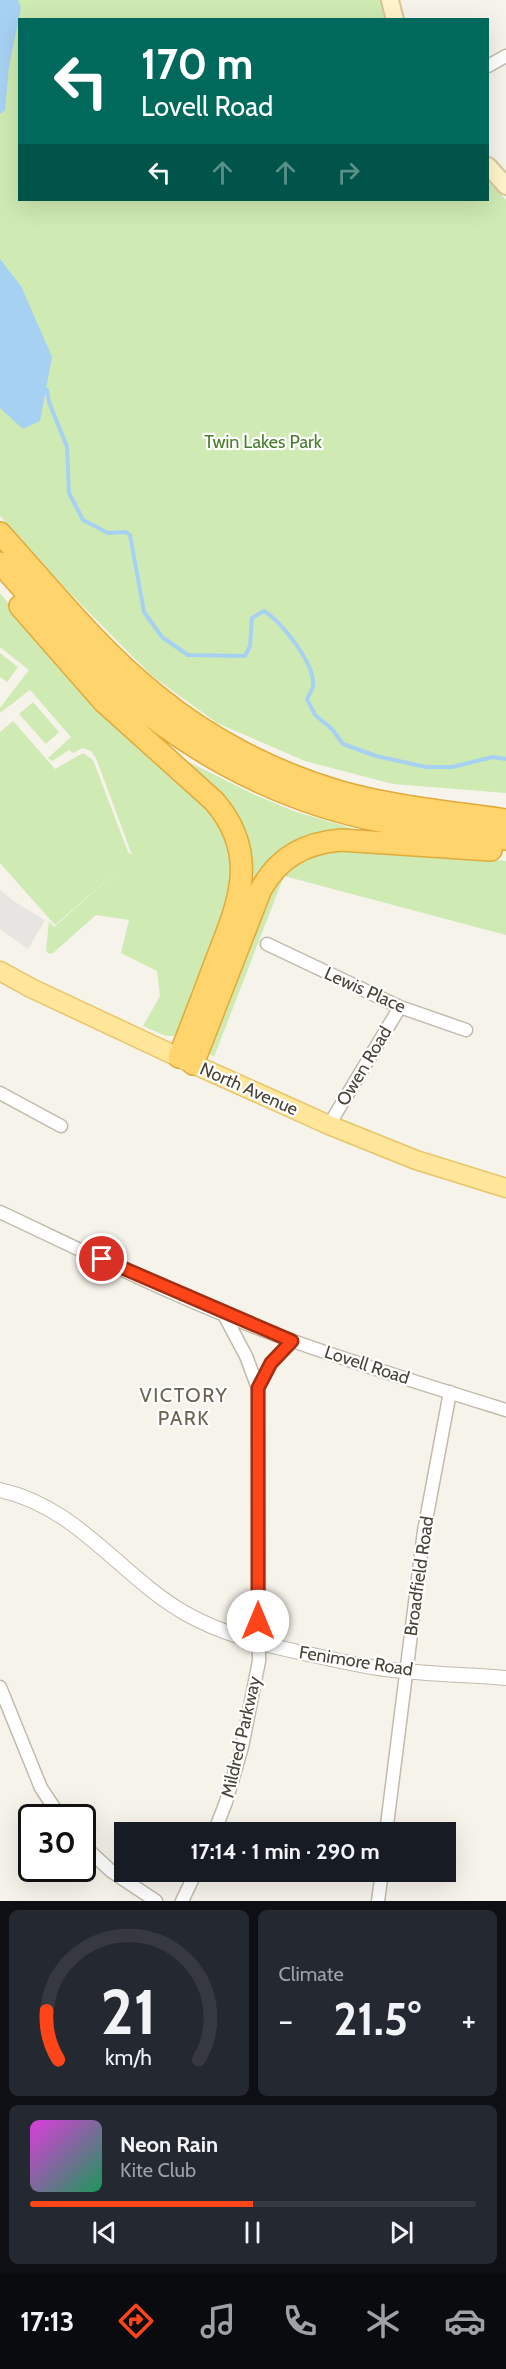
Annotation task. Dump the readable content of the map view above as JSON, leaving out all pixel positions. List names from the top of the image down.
{
  "streets": {
    "main road": ["North Avenue"],
    "street": [
      "Lewis Place",
      "Owen Road",
      "Lovell Road",
      "Broadfield Road",
      "Fenimore Road",
      "Mildred Parkway"
    ]
  },
  "crossings": [
    ["Lewis Place", "Owen Road"],
    ["Owen Road", "North Avenue"],
    ["Lovell Road", "Broadfield Road"],
    ["Lovell Road", "Mildred Parkway"],
    ["Broadfield Road", "Fenimore Road"],
    ["Fenimore Road", "Mildred Parkway"]
  ],
  "districts": ["VICTORY PARK"],
  "parks": ["Twin Lakes Park"],
  "page": {
    "turn": ["170 m", "Lovell Road"],
    "limit": "30",
    "trip": "17:14 · 1 min · 290 m",
    "tile": "Climate",
    "heat": ["−", "21.5°", "+"],
    "song": ["Neon Rain", "Kite Club"],
    "tabs": "17:13",
    "gauge": ["21", "km/h"]
  }
}
